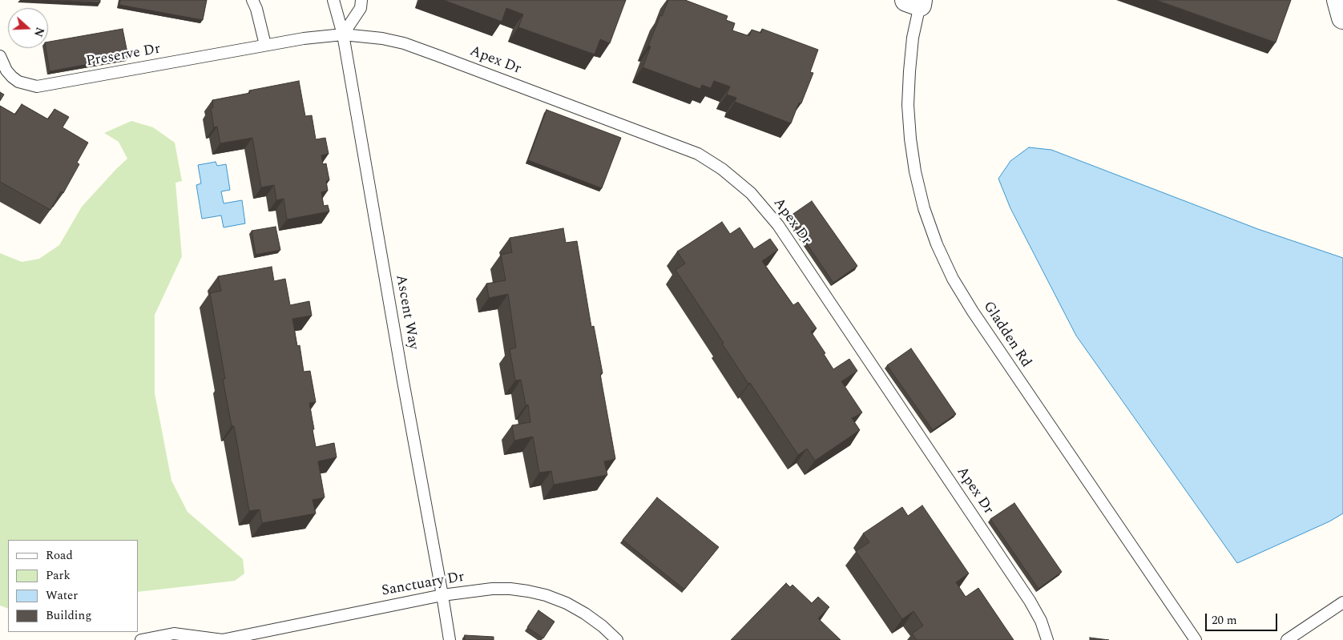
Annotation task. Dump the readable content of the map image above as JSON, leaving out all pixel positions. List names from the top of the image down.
{
  "streets": {
    "lane": [
      "Preserve Dr",
      "Apex Dr",
      "Ascent Way",
      "Gladden Rd",
      "Sanctuary Dr"
    ]
  },
  "crossings": [
    ["Preserve Dr", "Apex Dr"],
    ["Preserve Dr", "Ascent Way"],
    ["Apex Dr", "Ascent Way"],
    ["Ascent Way", "Sanctuary Dr"]
  ],
  "legend": [
    "Road",
    "Park",
    "Water",
    "Building"
  ],
  "scale_bar": "20 m",
  "north": "right"
}
